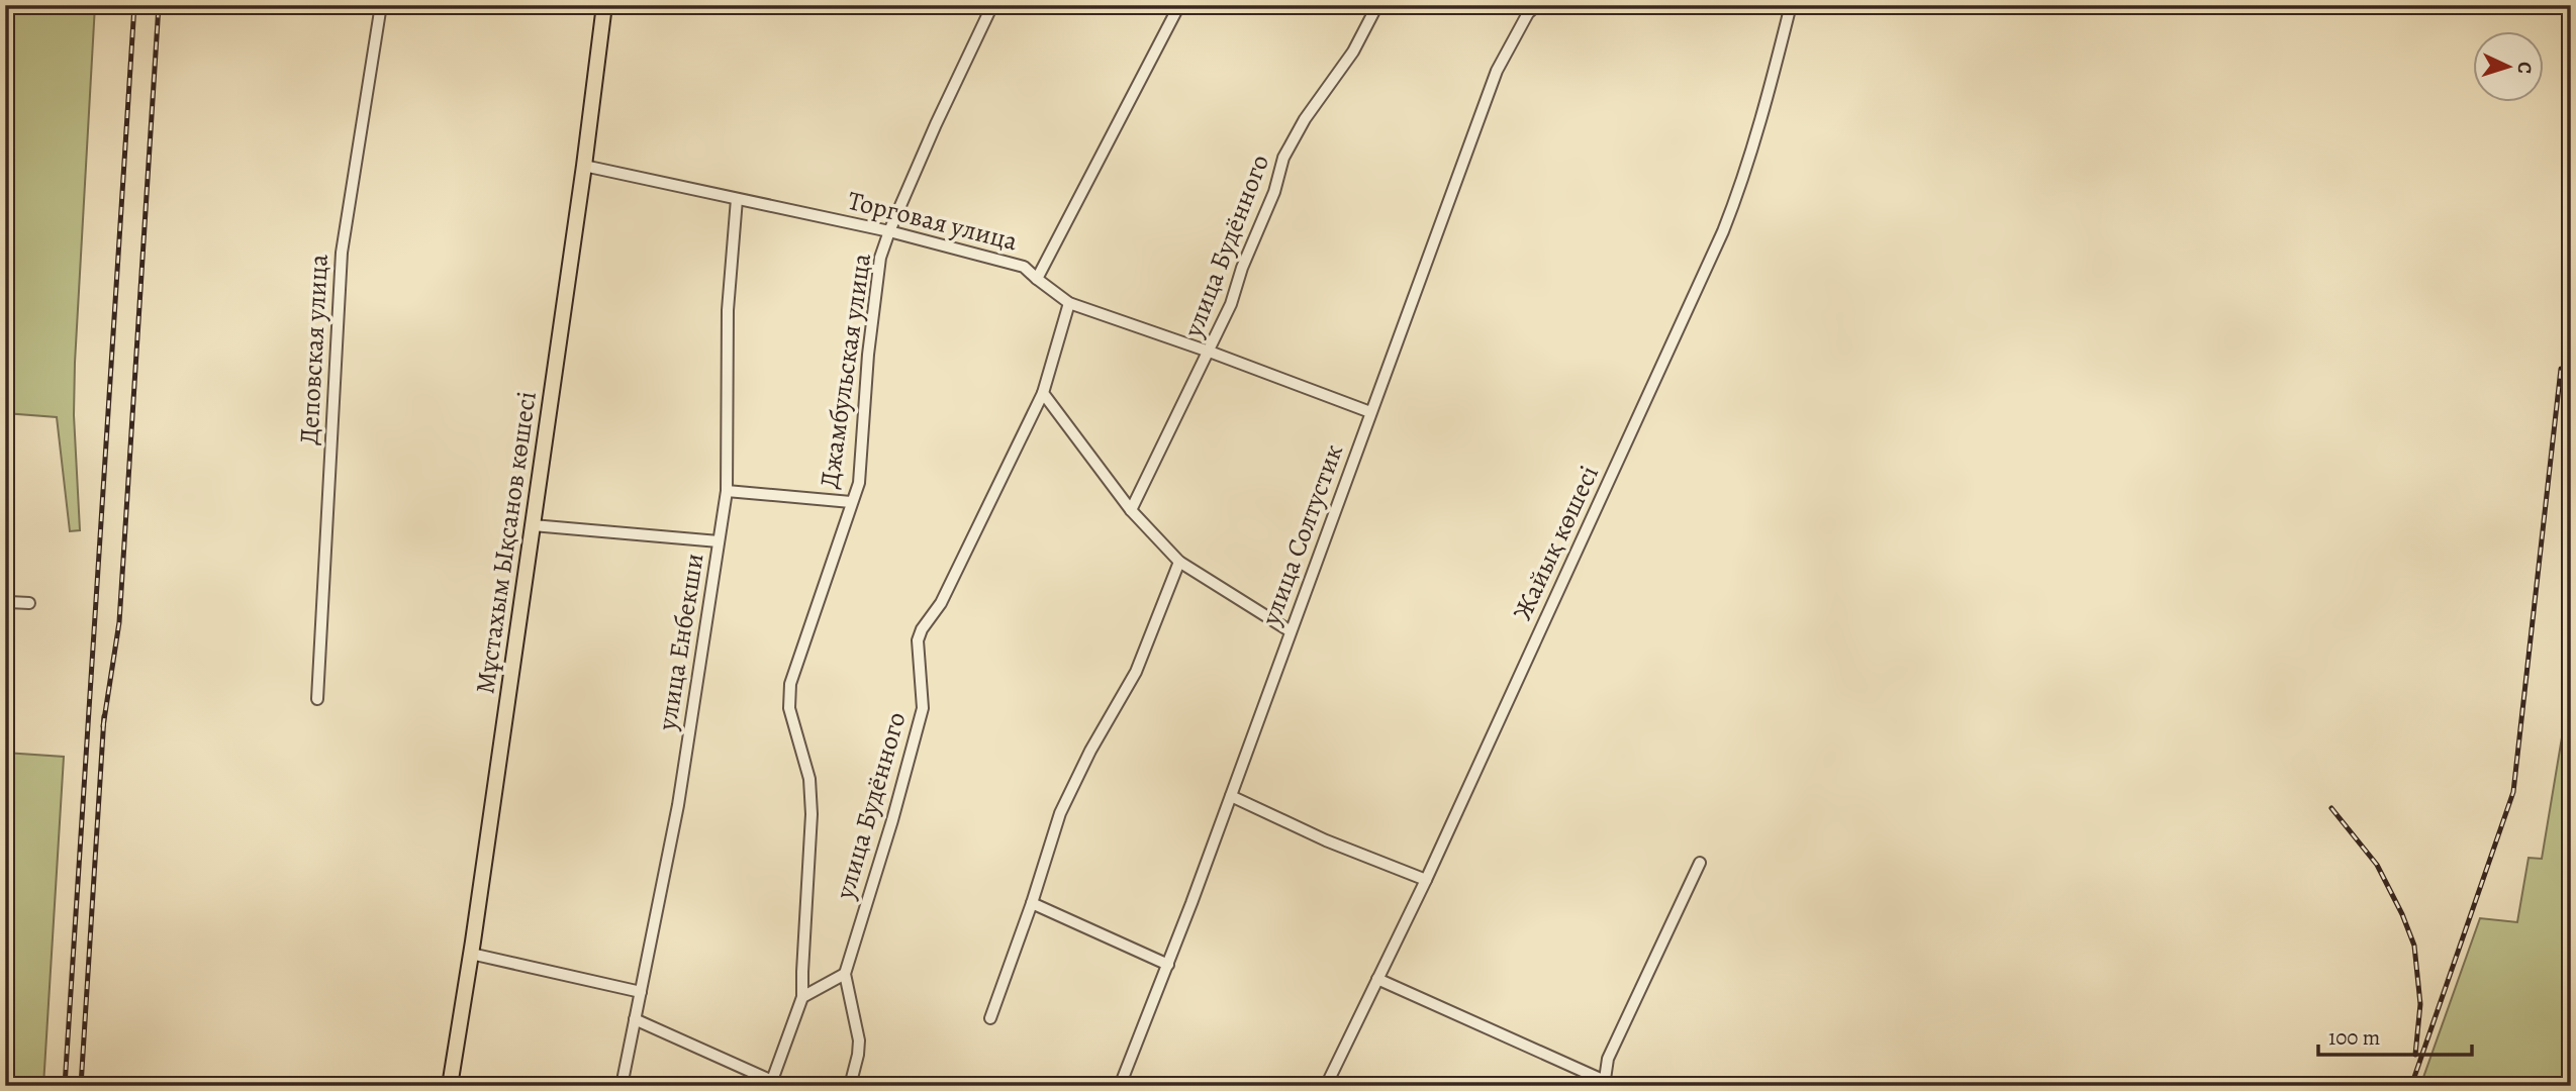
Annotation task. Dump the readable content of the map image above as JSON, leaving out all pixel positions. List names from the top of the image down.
{
  "streets": {
    "main road": ["Мұстахым Ықсанов көшесі"],
    "street": [
      "Торговая улица",
      "улица Будённого",
      "Деповская улица",
      "Джамбульская улица",
      "улица Солтустик",
      "Жайық көшесі",
      "улица Енбекши"
    ]
  },
  "crossings": [
    ["Торговая улица", "улица Будённого"],
    ["Торговая улица", "Джамбульская улица"],
    ["Торговая улица", "улица Солтустик"],
    ["Торговая улица", "Мұстахым Ықсанов көшесі"],
    ["Торговая улица", "улица Енбекши"]
  ],
  "scale_bar": "100 m",
  "north": "right"
}
